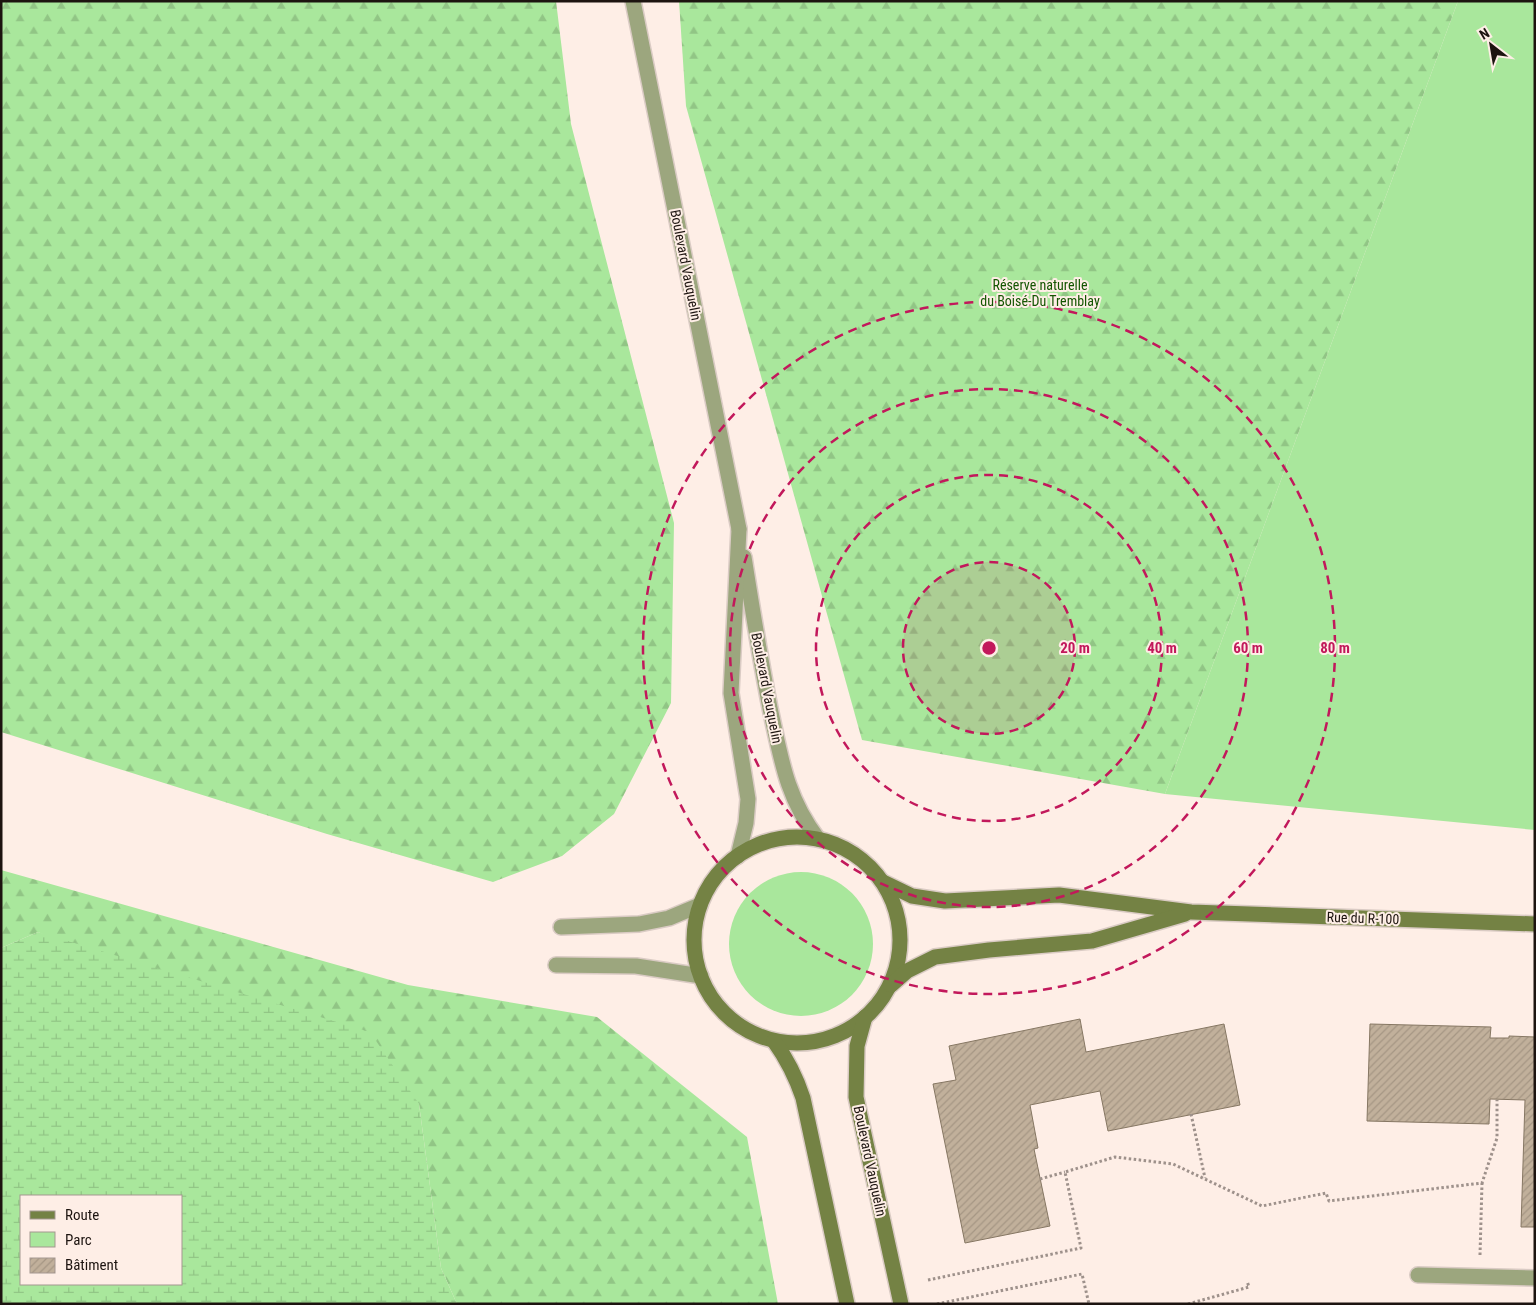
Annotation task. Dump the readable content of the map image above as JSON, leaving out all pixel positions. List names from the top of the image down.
{
  "streets": {
    "street": ["Boulevard Vauquelin", "Rue du R-100"]
  },
  "parks": ["Réserve naturelle du Boisé-Du Tremblay"],
  "legend": ["Route", "Parc", "Bâtiment"],
  "north": "top left",
  "rings": [
    "20 m",
    "40 m",
    "60 m",
    "80 m"
  ]
}
